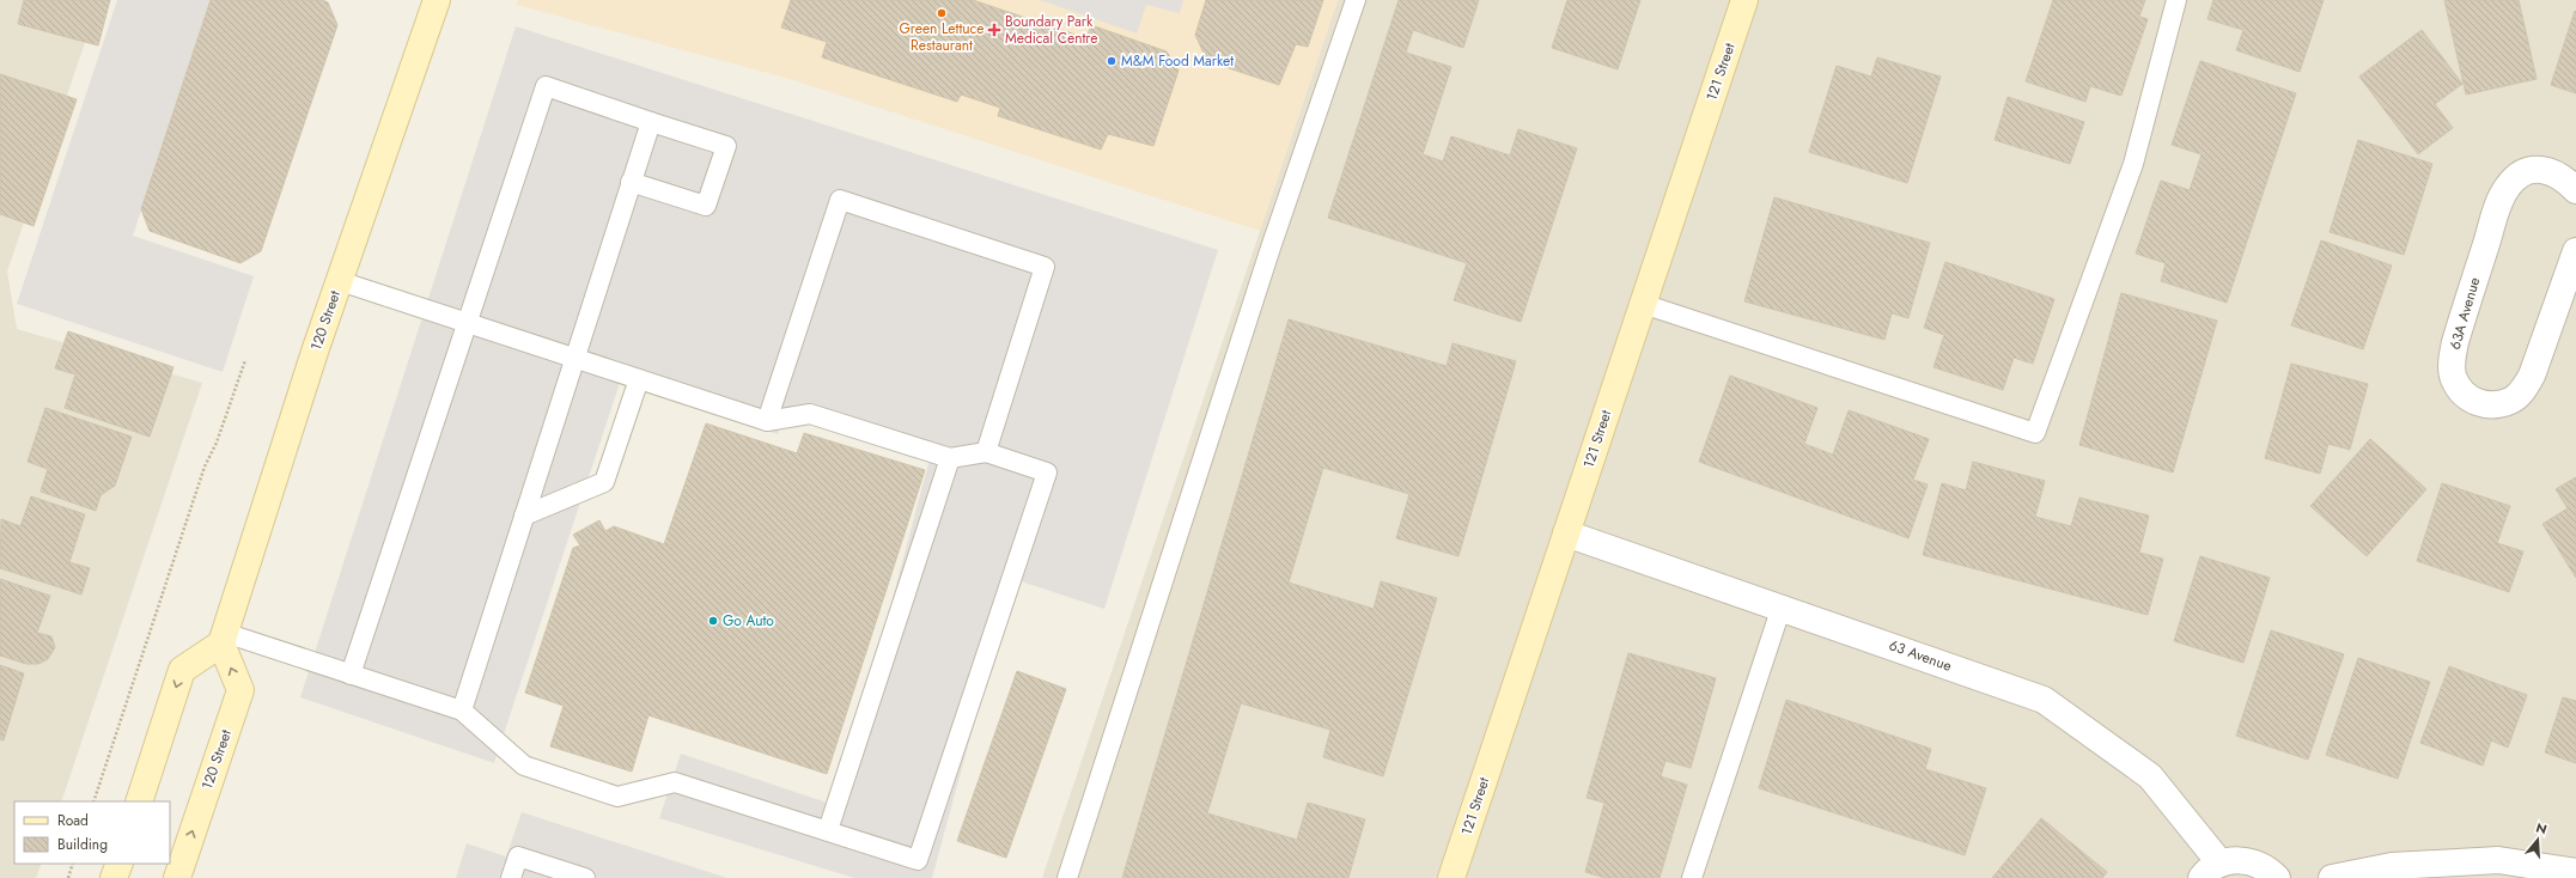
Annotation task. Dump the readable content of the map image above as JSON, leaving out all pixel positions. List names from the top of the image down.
{
  "streets": {
    "main road": ["121 Street", "120 Street"],
    "street": ["63A Avenue", "63 Avenue"]
  },
  "crossings": [
    ["121 Street", "63 Avenue"]
  ],
  "places": {
    "other": ["Green Lettuce Restaurant", "M&M Food Market", "Go Auto"],
    "health": ["Boundary Park Medical Centre"]
  },
  "legend": ["Road", "Building"],
  "north": "top"
}
